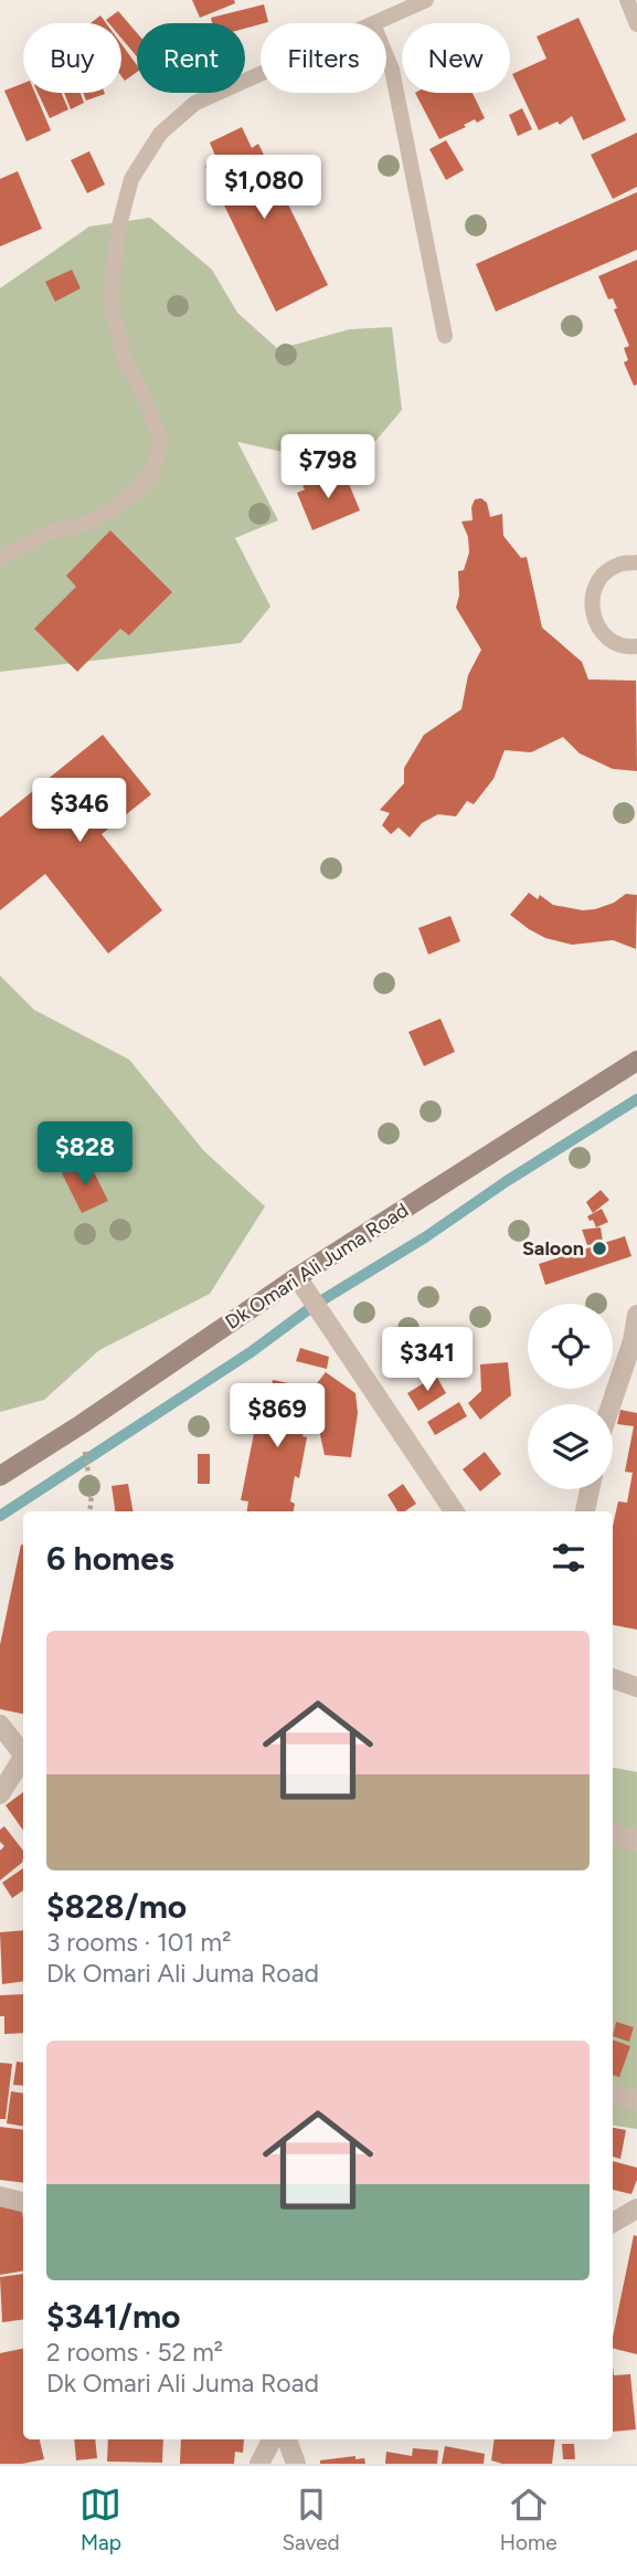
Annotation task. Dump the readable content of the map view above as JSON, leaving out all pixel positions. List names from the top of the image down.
{
  "streets": {
    "street": ["Dk Omari Ali Juma Road"]
  },
  "places": ["Saloon"],
  "page": {
    "chip": [
      "Buy",
      "Rent",
      "Filters",
      "New"
    ],
    "price": [
      "$1,080",
      "$798",
      "$346",
      "$828",
      "$341",
      "$869"
    ],
    "heading": "6 homes",
    "list": [
      {
        "name": "$828/mo",
        "note": "3 rooms · 101 m² · Dk Omari Ali Juma Road"
      },
      {
        "name": "$341/mo",
        "note": "2 rooms · 52 m² · Dk Omari Ali Juma Road"
      }
    ],
    "tabs": ["Map", "Saved", "Home"]
  }
}
